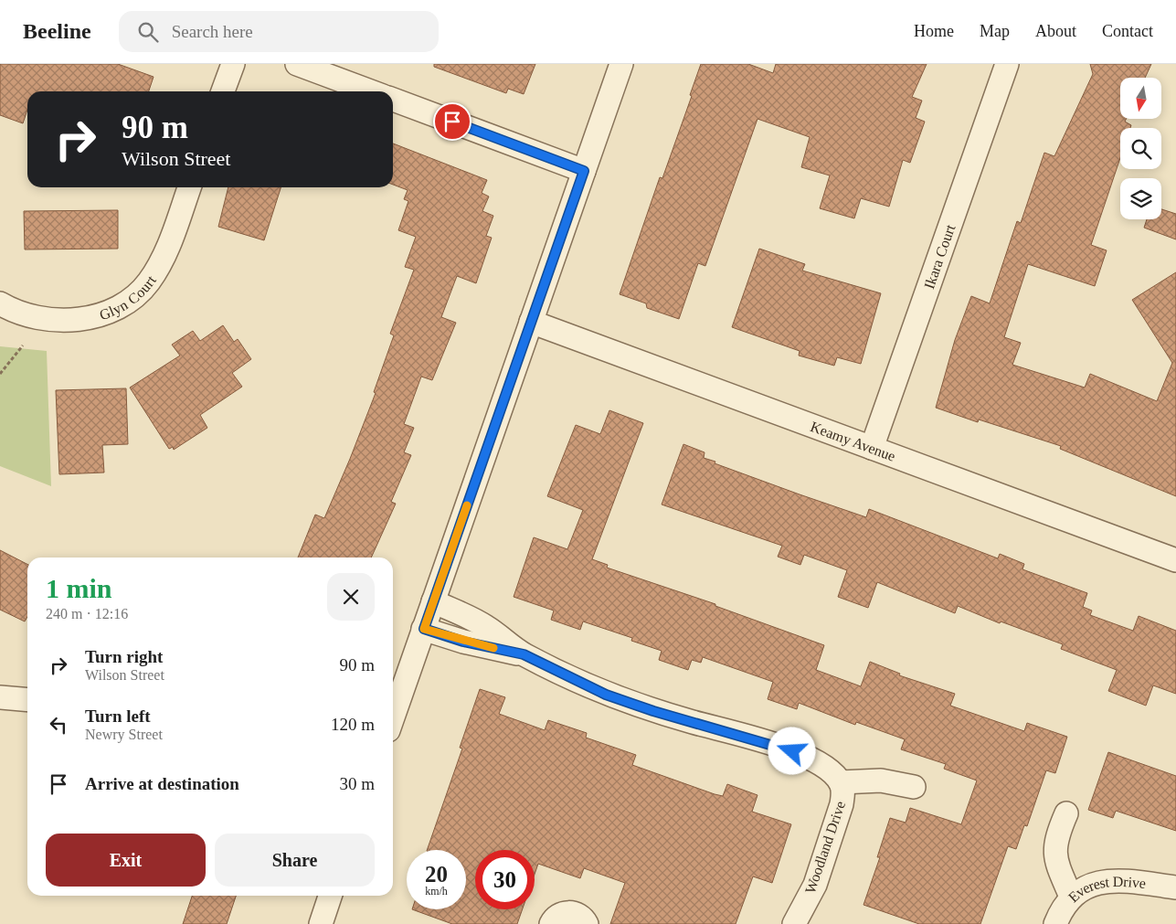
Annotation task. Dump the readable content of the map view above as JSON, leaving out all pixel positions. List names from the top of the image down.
{
  "streets": {
    "street": [
      "Ikara Court",
      "Glyn Court",
      "Keamy Avenue",
      "Woodland Drive",
      "Everest Drive"
    ]
  },
  "crossings": [
    ["Ikara Court", "Keamy Avenue"]
  ],
  "north": "bottom",
  "page": {
    "header": "Beeline",
    "search": "Search here",
    "nav": [
      "Home",
      "Map",
      "About",
      "Contact"
    ],
    "turn": ["90 m", "Wilson Street"],
    "heading": ["1 min", "240 m · 12:16"],
    "list": [
      {
        "name": "Turn right",
        "note": "Wilson Street",
        "value": "90 m"
      },
      {
        "name": "Turn left",
        "note": "Newry Street",
        "value": "120 m"
      },
      {
        "name": "Arrive at destination",
        "value": "30 m"
      }
    ],
    "buttons": ["Exit", "Share"],
    "speed": "20 km/h",
    "limit": "30"
  }
}
